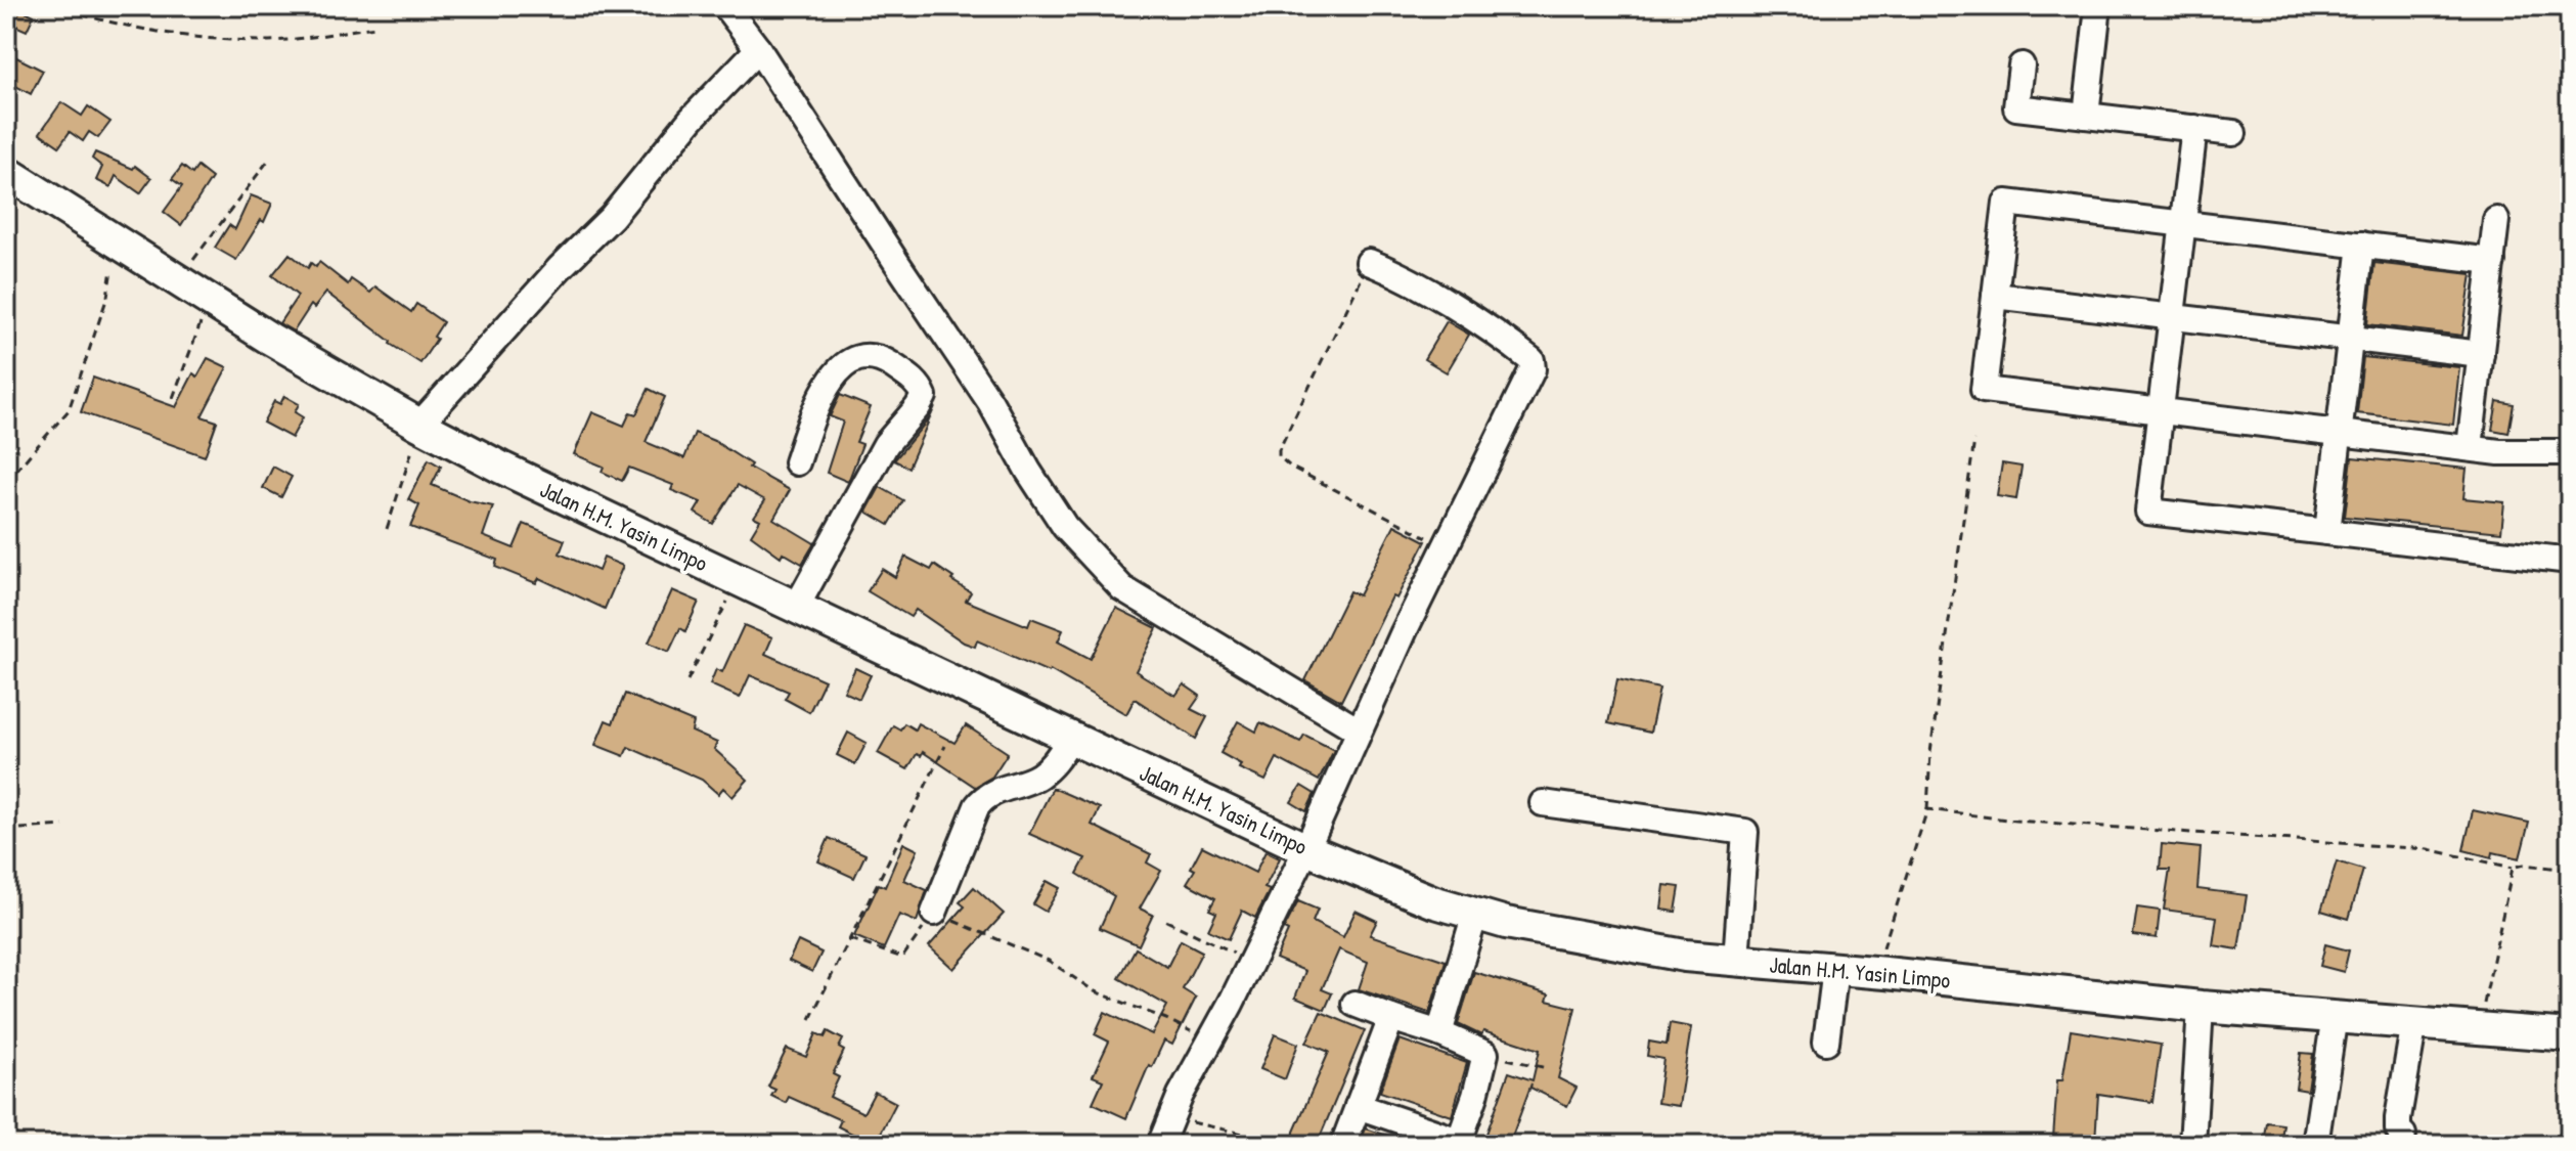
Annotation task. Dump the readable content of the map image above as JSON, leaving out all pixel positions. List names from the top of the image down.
{
  "streets": {
    "main road": ["Jalan H.M. Yasin Limpo"]
  }
}
